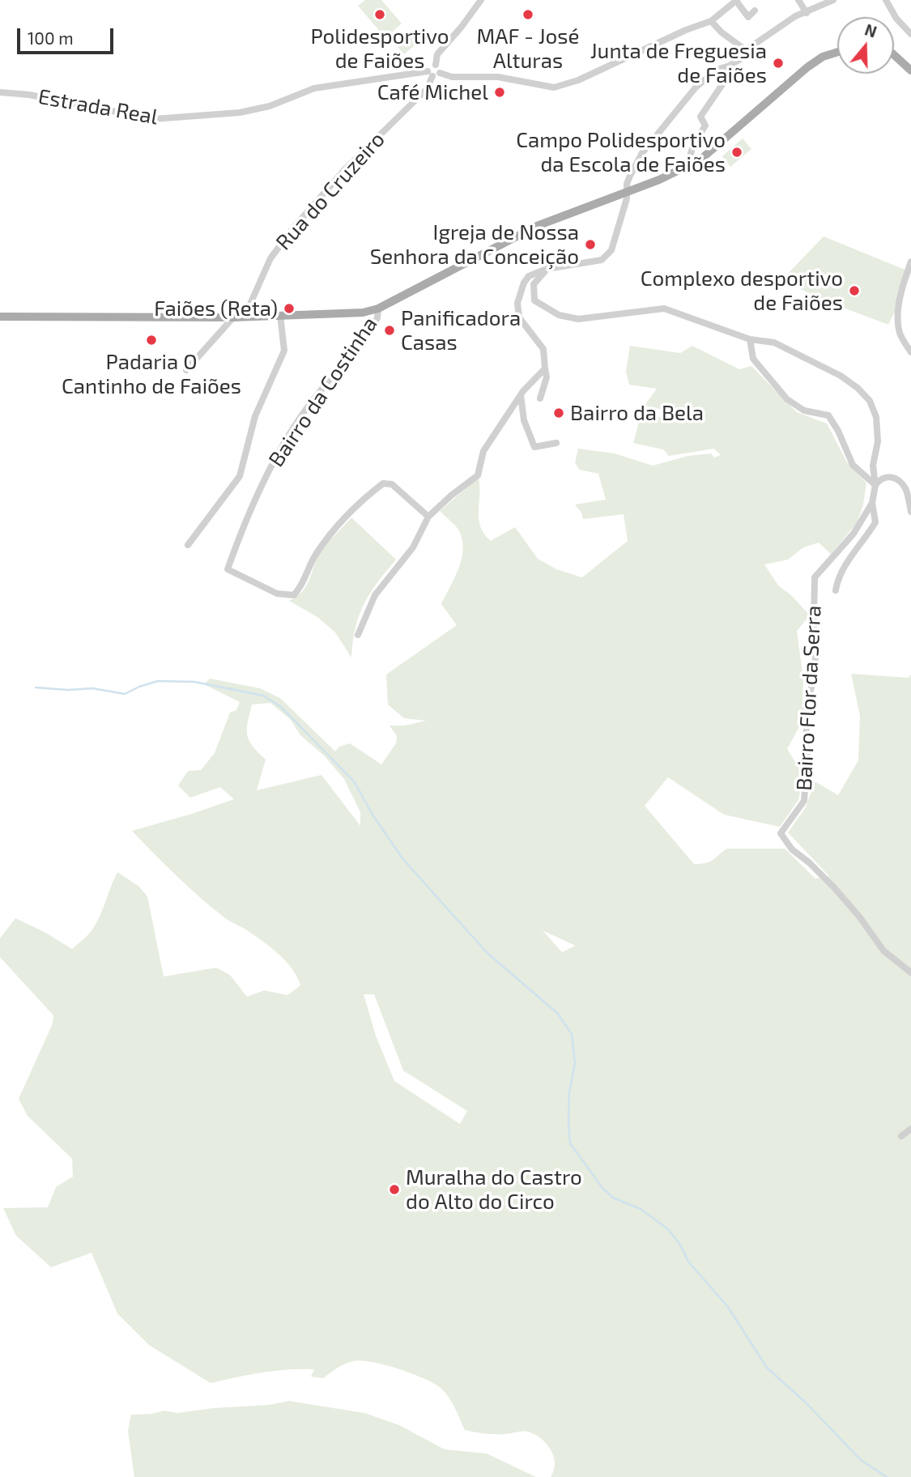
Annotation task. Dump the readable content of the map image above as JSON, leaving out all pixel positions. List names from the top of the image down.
{
  "streets": {
    "street": [
      "Estrada Real",
      "Rua do Cruzeiro",
      "Bairro da Costinha",
      "Bairro Flor da Serra"
    ]
  },
  "crossings": [
    ["Estrada Real", "Rua do Cruzeiro"]
  ],
  "places": [
    "Polidesportivo de Faiões",
    "MAF - José Alturas",
    "Junta de Freguesia de Faiões",
    "Café Michel",
    "Campo Polidesportivo da Escola de Faiões",
    "Igreja de Nossa Senhora da Conceição",
    "Complexo desportivo de Faiões",
    "Faiões (Reta)",
    "Panificadora Casas",
    "Padaria O Cantinho de Faiões",
    "Bairro da Bela",
    "Muralha do Castro do Alto do Circo"
  ],
  "scale_bar": "100 m",
  "north": "top"
}
